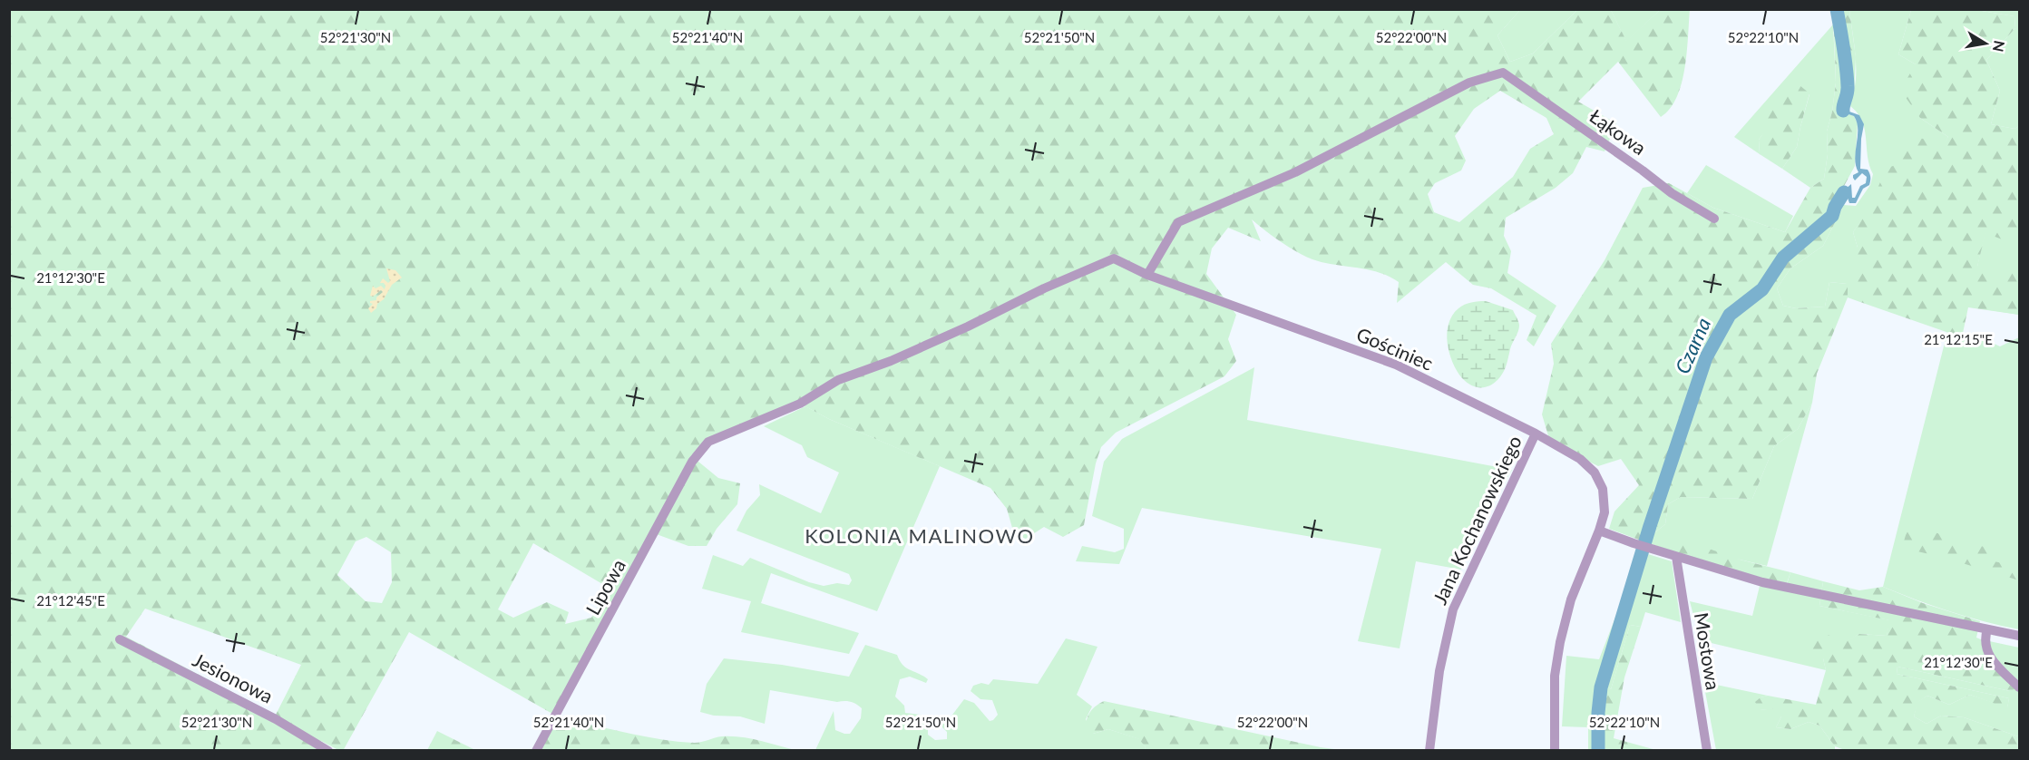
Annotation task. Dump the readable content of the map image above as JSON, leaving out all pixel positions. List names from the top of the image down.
{
  "streets": {
    "street": [
      "Łąkowa",
      "Gościniec",
      "Jana Kochanowskiego",
      "Lipowa",
      "Mostowa",
      "Jesionowa"
    ]
  },
  "crossings": [
    ["Łąkowa", "Gościniec"],
    ["Gościniec", "Jana Kochanowskiego"],
    ["Gościniec", "Lipowa"]
  ],
  "districts": ["KOLONIA MALINOWO"],
  "water": ["Czarna"],
  "north": "right",
  "coordinates": [
    "52°21'30\"N",
    "52°21'40\"N",
    "52°21'50\"N",
    "52°22'00\"N",
    "52°22'10\"N",
    "21°12'30\"E",
    "21°12'15\"E",
    "21°12'45\"E"
  ]
}
